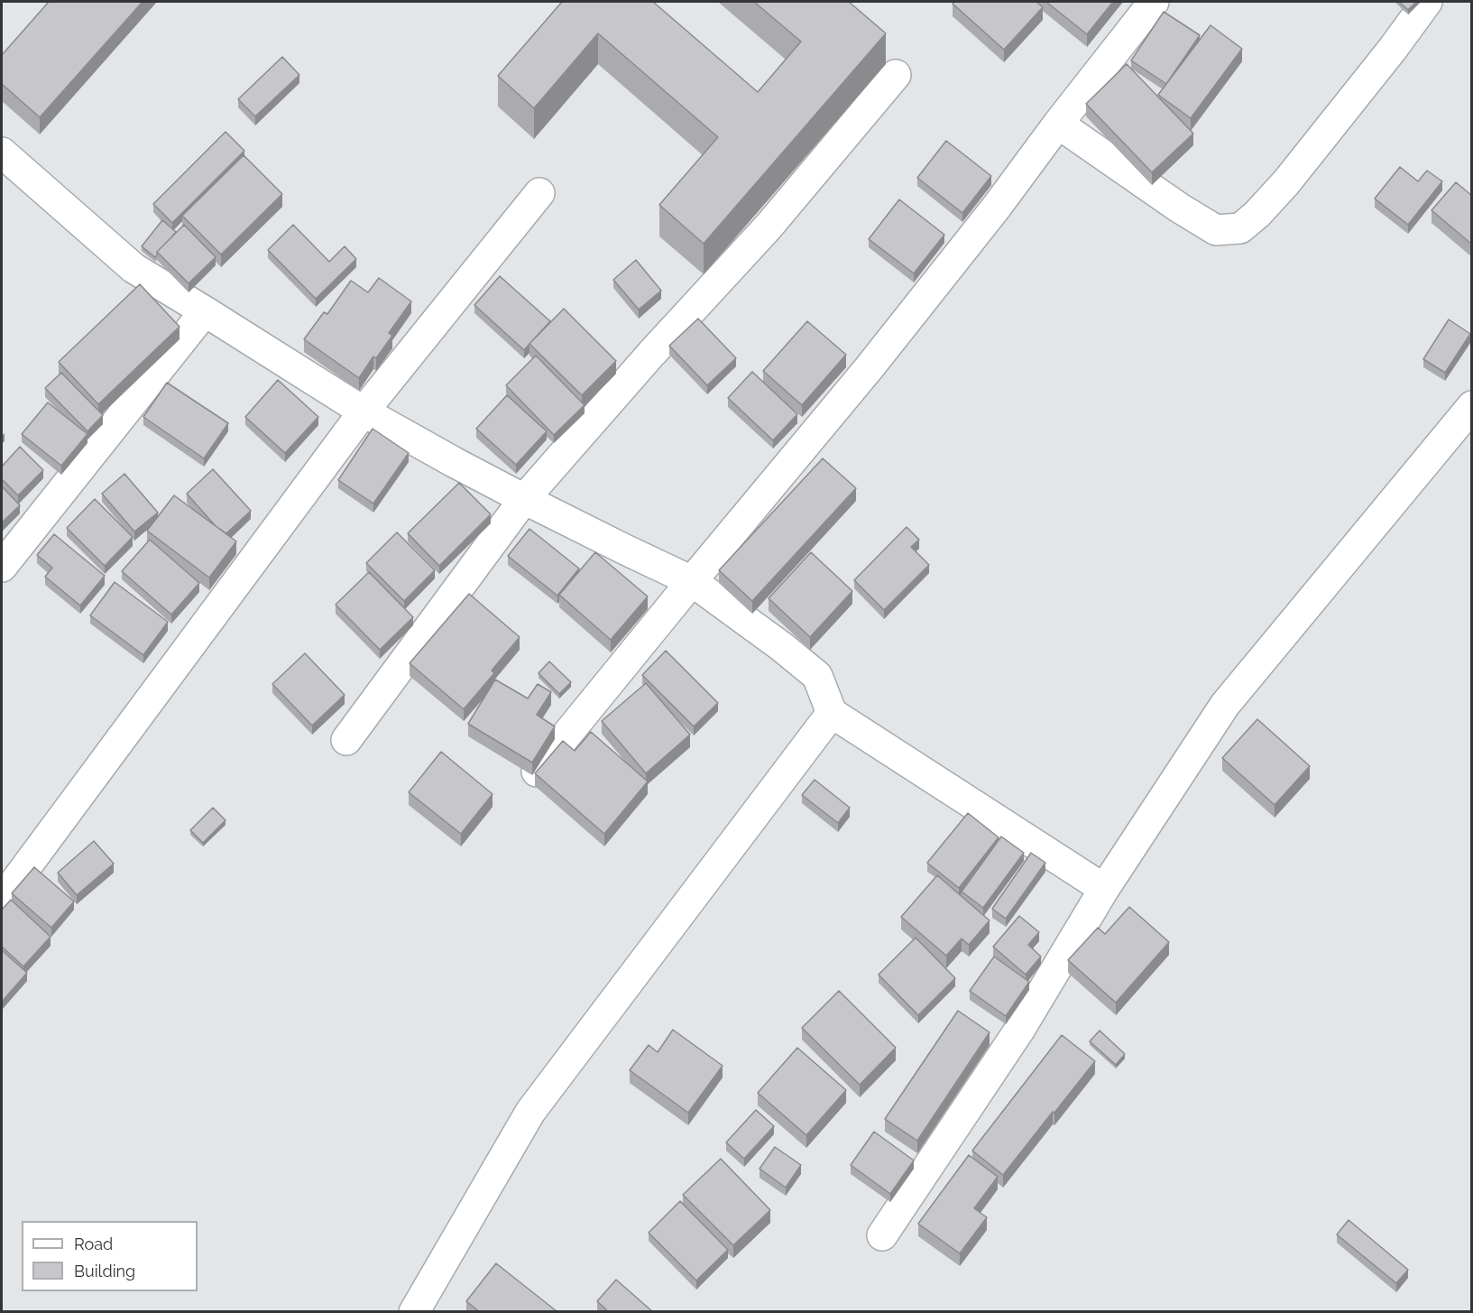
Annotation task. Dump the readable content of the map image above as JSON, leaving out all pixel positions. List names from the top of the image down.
{
  "legend": ["Road", "Building"]
}
